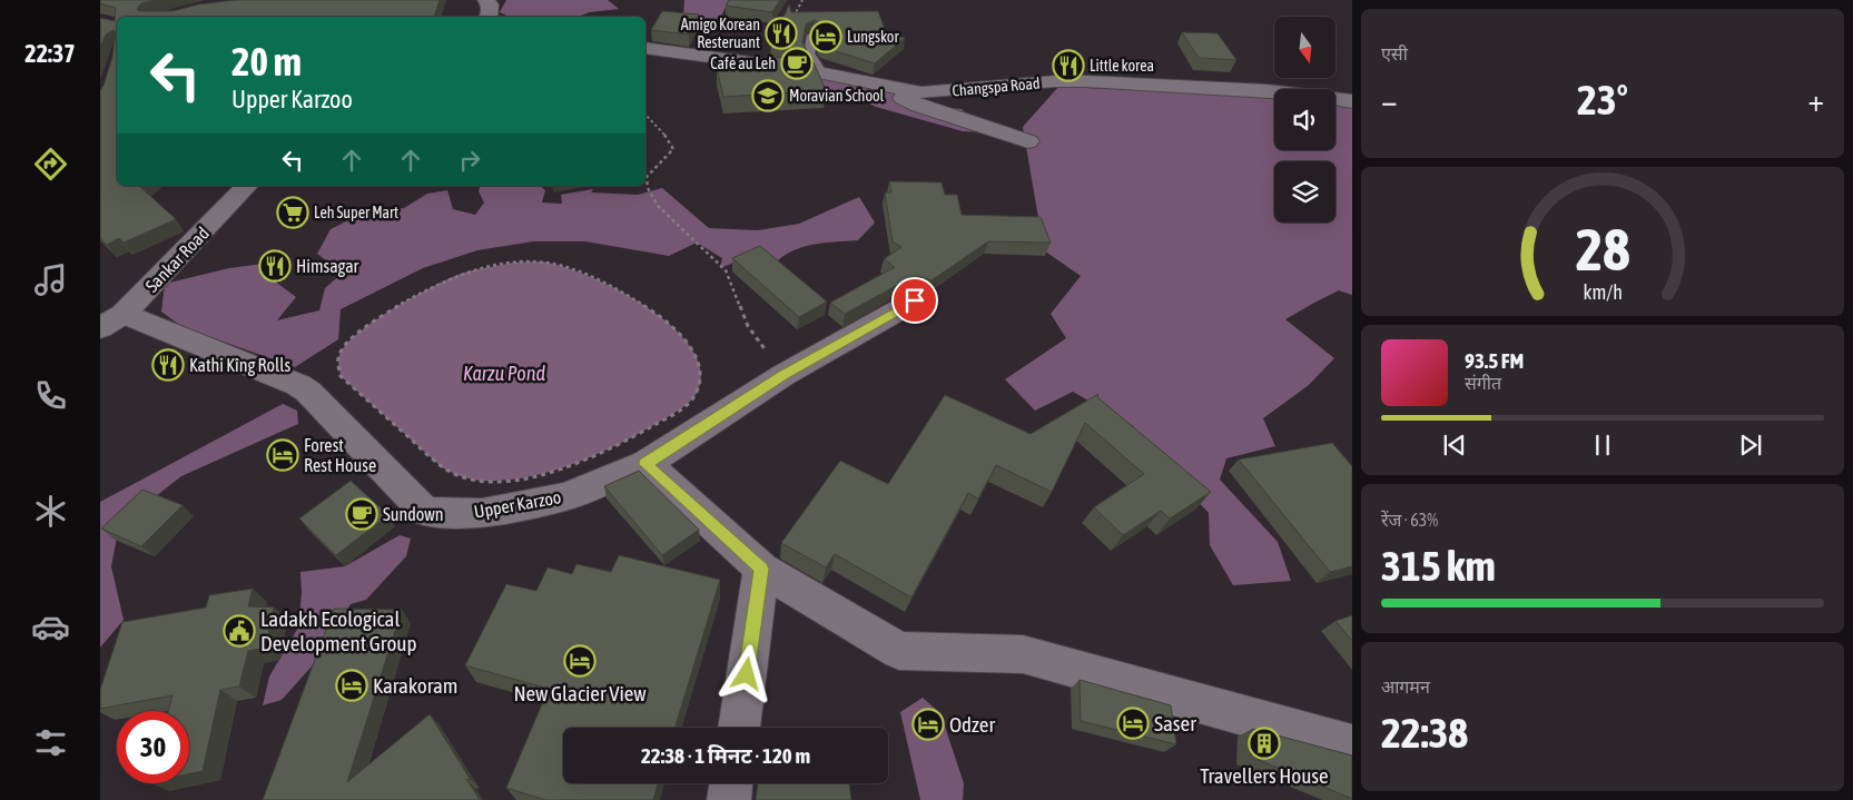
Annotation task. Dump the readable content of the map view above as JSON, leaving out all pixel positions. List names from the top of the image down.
{
  "streets": {
    "street": ["Changspa Road", "Sankar Road", "Upper Karzoo"]
  },
  "crossings": [
    ["Sankar Road", "Upper Karzoo"]
  ],
  "water": ["Karzu Pond"],
  "places": {
    "restaurant": [
      "Amigo Korean Resteruant",
      "Little korea",
      "Himsagar",
      "Kathi Kîng Rolls"
    ],
    "hotel": [
      "Lungskor",
      "Forest Rest House",
      "New Glacier View",
      "Karakoram",
      "Saser",
      "Odzer"
    ],
    "cafe": ["Café au Leh", "Sundown"],
    "school or university": ["Moravian School"],
    "supermarket": ["Leh Super Mart"],
    "public building": ["Ladakh Ecological Development Group"],
    "building": ["Travellers House"]
  },
  "north": "bottom",
  "page": {
    "tabs": "22:37",
    "tile": [
      "एसी",
      ["रेंज · 63%", "315 km"],
      ["आगमन", "22:38"]
    ],
    "turn": ["20 m", "Upper Karzoo"],
    "heat": ["−", "23°", "+"],
    "song": ["93.5 FM", "संगीत"],
    "limit": "30",
    "trip": "22:38 · 1 मिनट · 120 m",
    "gauge": ["28", "km/h"]
  }
}
